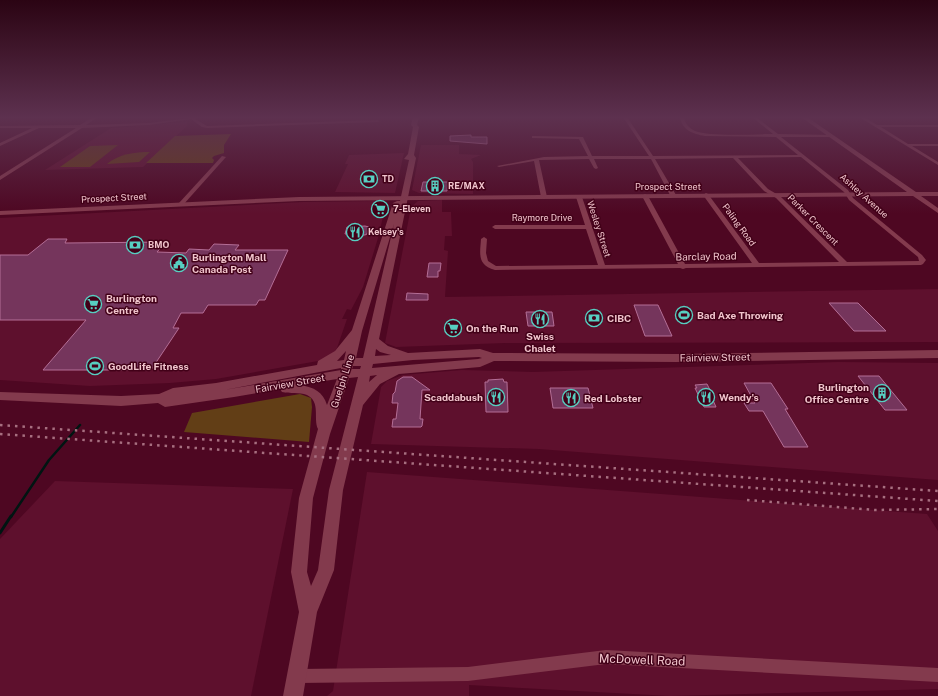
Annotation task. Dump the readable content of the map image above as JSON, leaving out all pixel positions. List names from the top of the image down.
{
  "streets": {
    "main road": ["Fairview Street", "Guelph Line"],
    "street": [
      "Prospect Street",
      "Ashley Avenue",
      "Raymore Drive",
      "Parker Crescent",
      "Paling Road",
      "Wesley Street",
      "Barclay Road",
      "McDowell Road"
    ]
  },
  "crossings": [
    ["Prospect Street", "Ashley Avenue"],
    ["Prospect Street", "Parker Crescent"],
    ["Prospect Street", "Paling Road"],
    ["Prospect Street", "Wesley Street"],
    ["Prospect Street", "Guelph Line"],
    ["Ashley Avenue", "Barclay Road"],
    ["Raymore Drive", "Wesley Street"],
    ["Parker Crescent", "Barclay Road"],
    ["Paling Road", "Barclay Road"],
    ["Wesley Street", "Barclay Road"],
    ["Fairview Street", "Guelph Line"],
    ["Guelph Line", "McDowell Road"]
  ],
  "places": {
    "bank": ["TD", "BMO", "CIBC"],
    "building": ["RE/MAX", "Burlington Office Centre"],
    "supermarket": ["7-Eleven", "Burlington Centre", "On the Run"],
    "restaurant": [
      "Kelsey's",
      "Swiss Chalet",
      "Scaddabush",
      "Wendy's",
      "Red Lobster"
    ],
    "public building": ["Burlington Mall Canada Post"],
    "sports": ["Bad Axe Throwing", "GoodLife Fitness"]
  }
}
